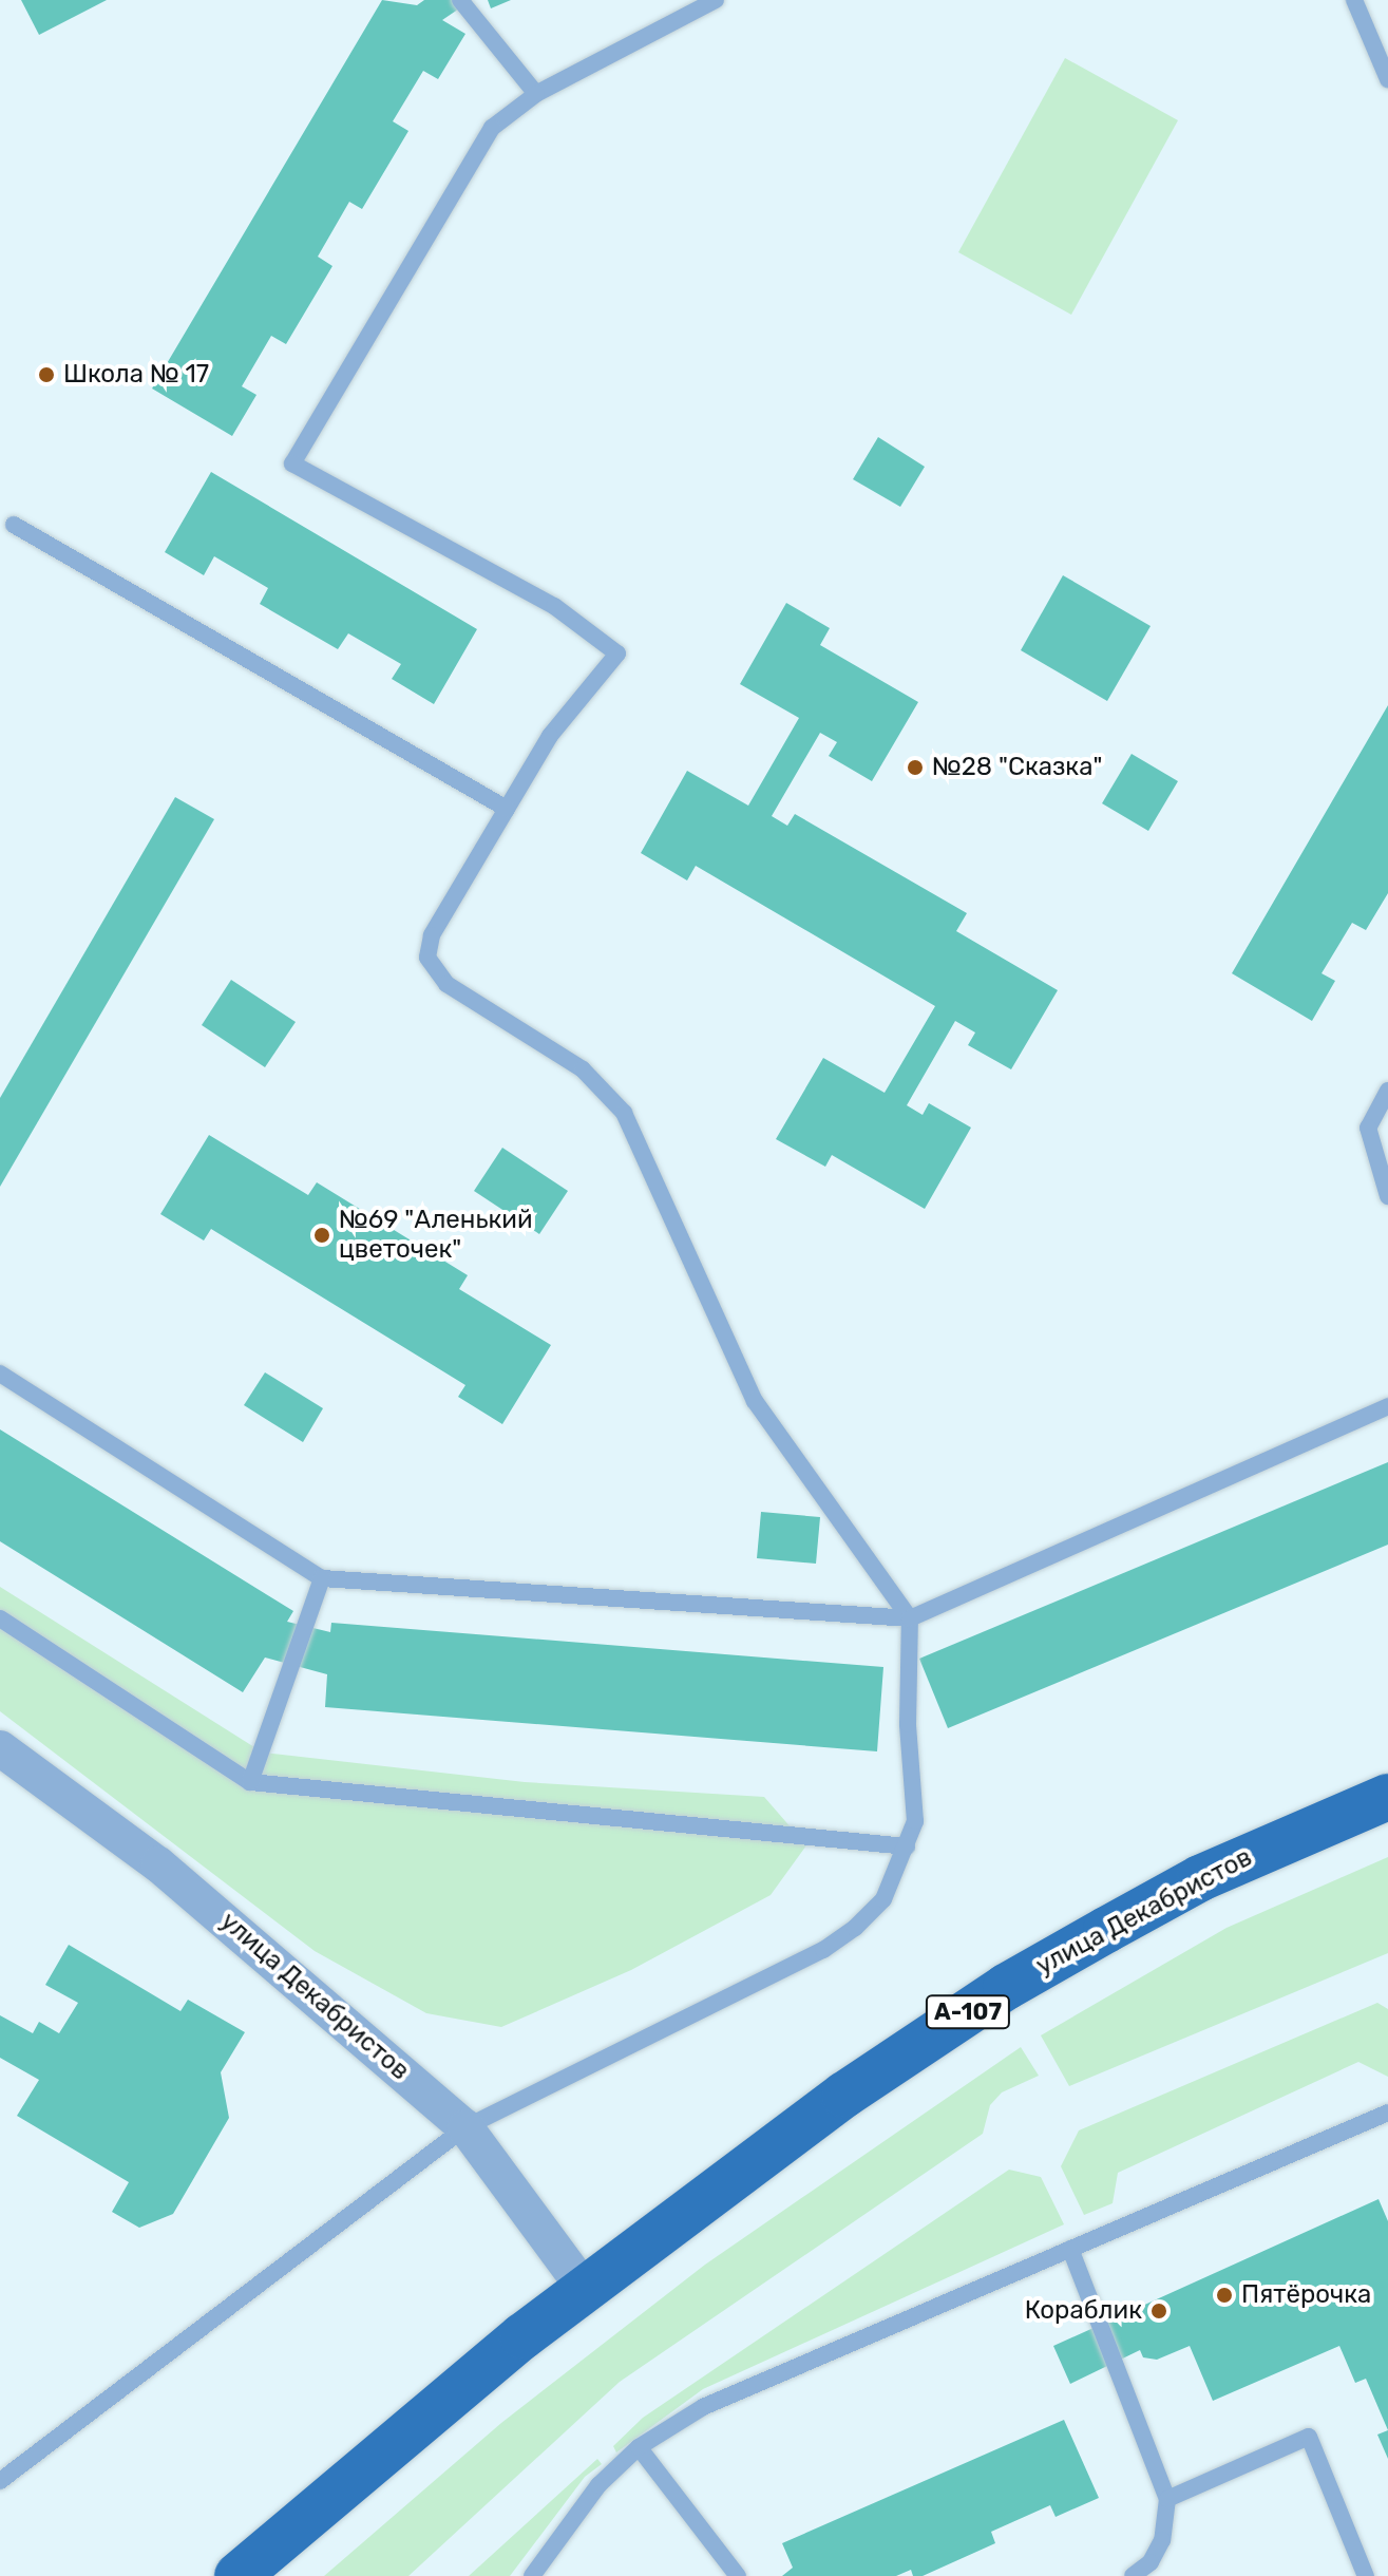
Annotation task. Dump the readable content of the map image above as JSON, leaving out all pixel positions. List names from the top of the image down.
{
  "streets": {
    "main road": ["улица Декабристов", "А-107"]
  },
  "places": [
    "Школа № 17",
    "№28 \"Сказка\"",
    "№69 \"Аленький цветочек\"",
    "Пятёрочка",
    "Кораблик"
  ]
}
